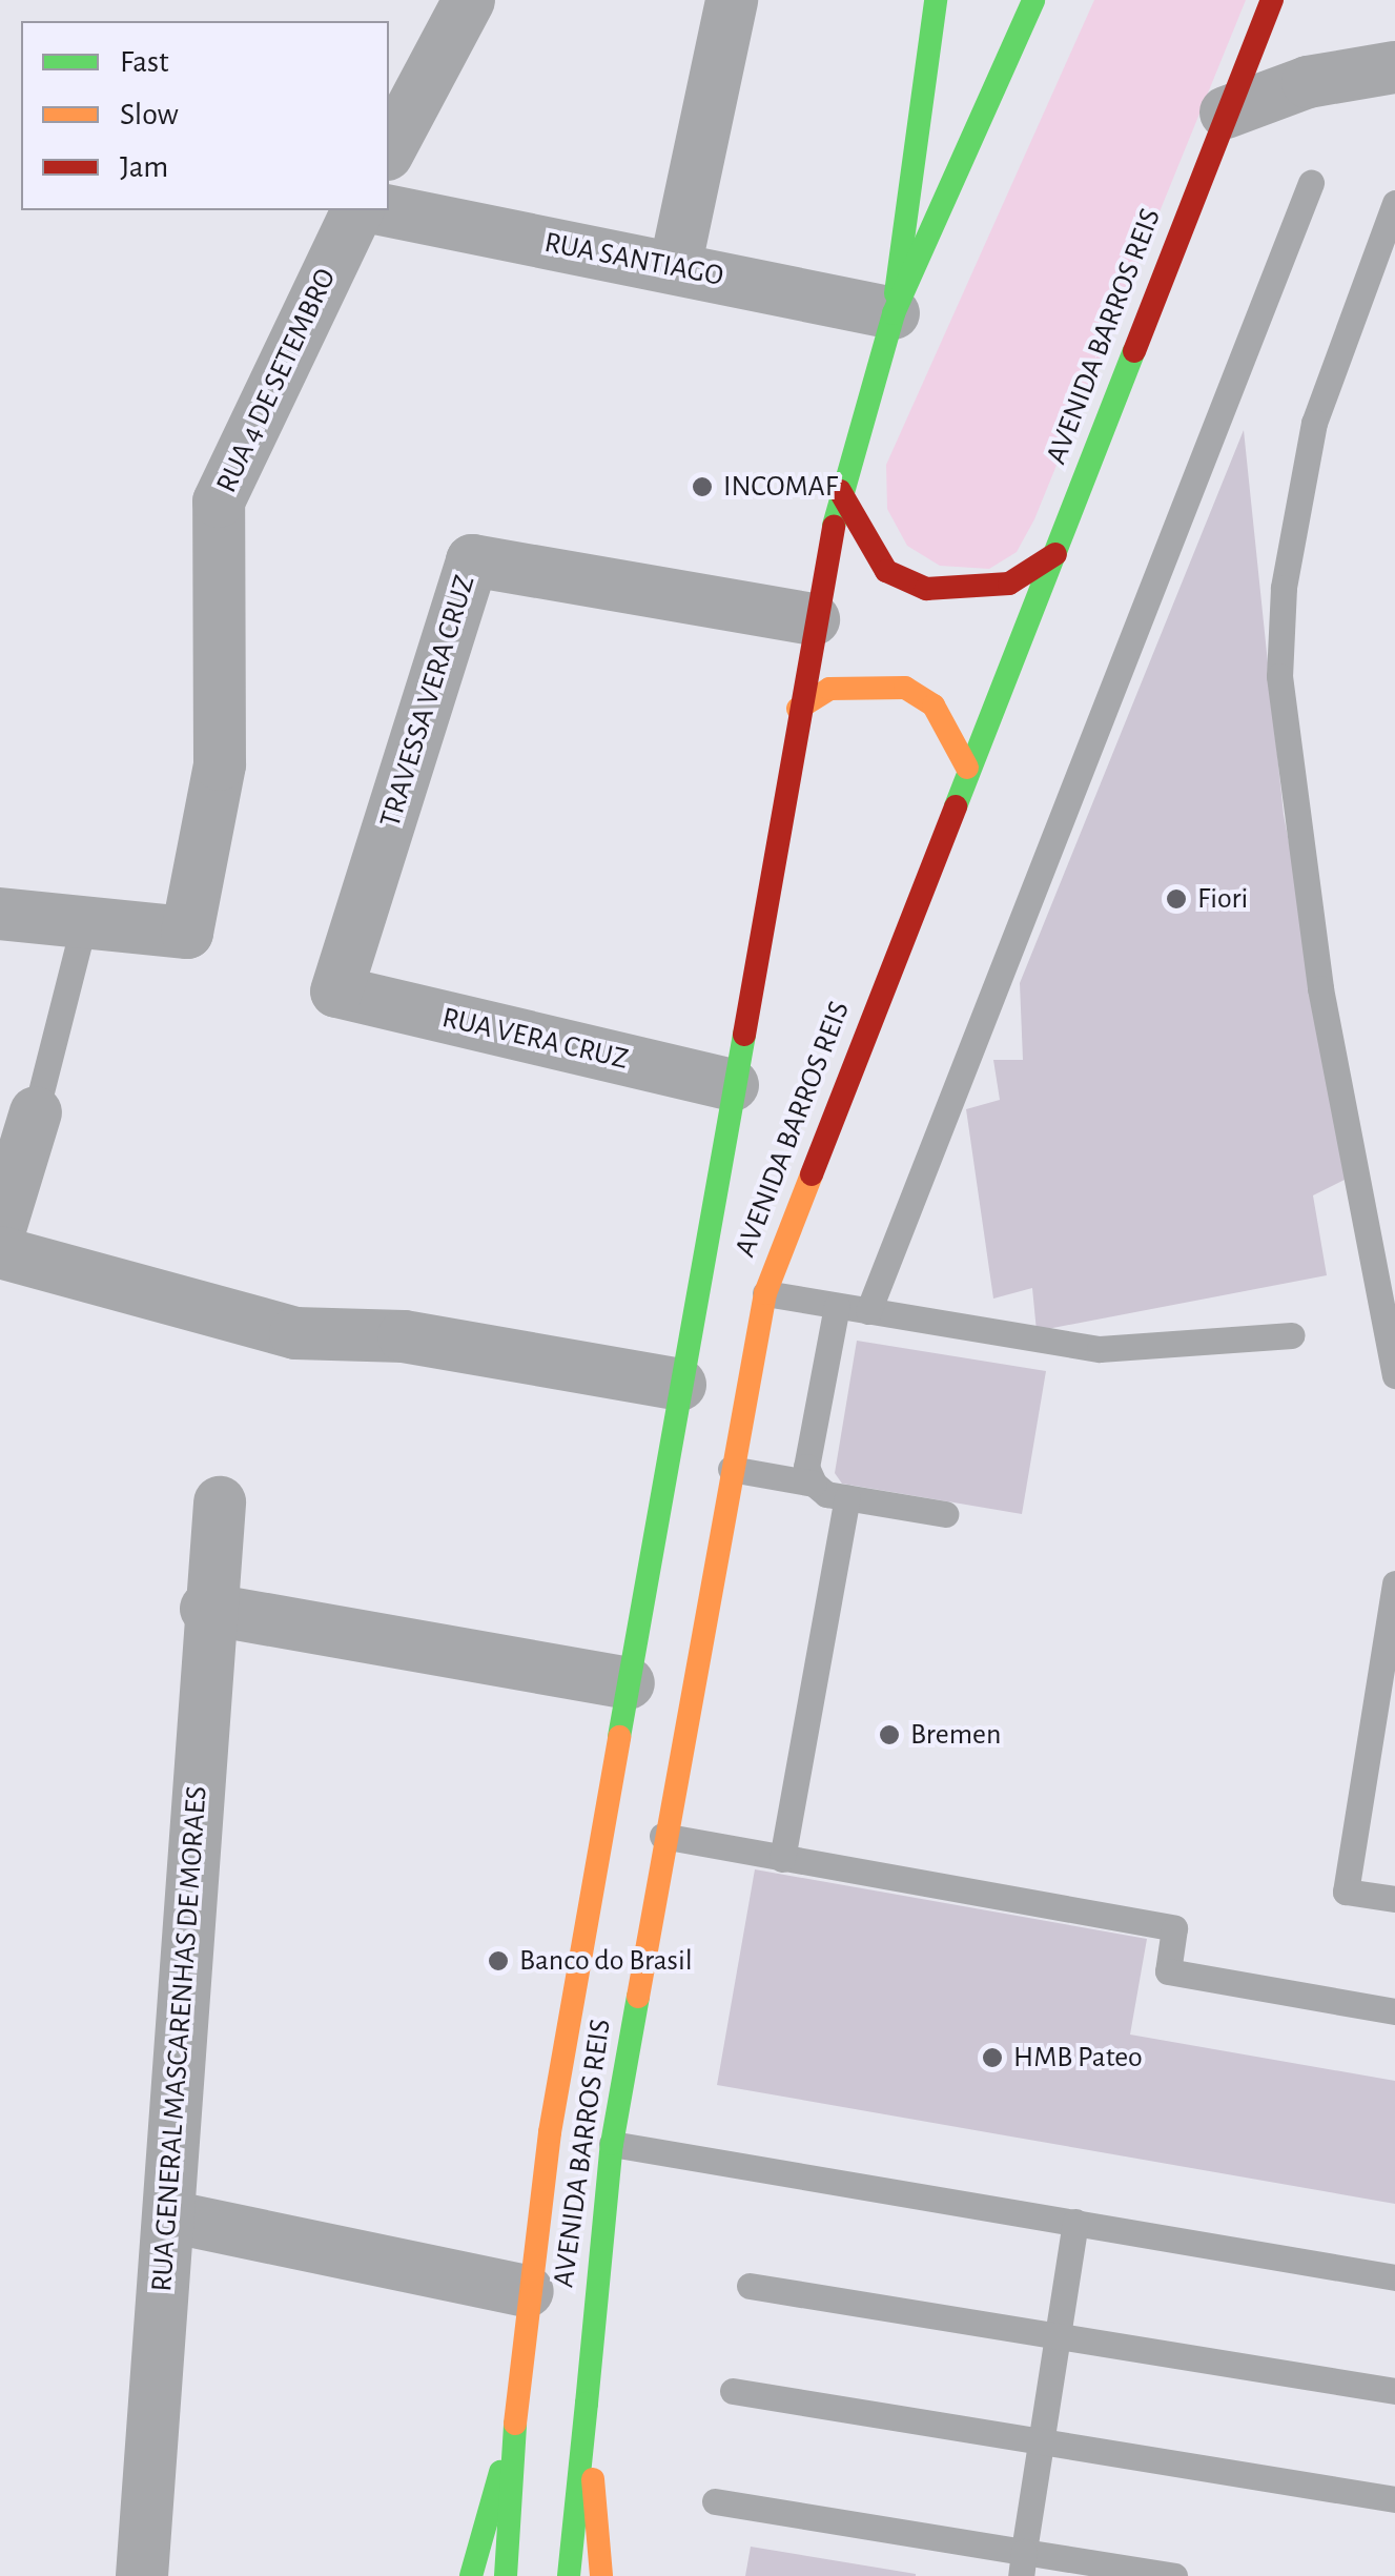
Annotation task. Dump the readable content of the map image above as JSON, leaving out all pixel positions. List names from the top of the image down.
{
  "streets": {
    "main road": ["AVENIDA BARROS REIS"],
    "street": [
      "RUA SANTIAGO",
      "RUA 4 DE SETEMBRO",
      "TRAVESSA VERA CRUZ",
      "RUA VERA CRUZ",
      "RUA GENERAL MASCARENHAS DE MORAES"
    ]
  },
  "crossings": [
    ["RUA SANTIAGO", "AVENIDA BARROS REIS"],
    ["AVENIDA BARROS REIS", "TRAVESSA VERA CRUZ"],
    ["AVENIDA BARROS REIS", "RUA VERA CRUZ"],
    ["TRAVESSA VERA CRUZ", "RUA VERA CRUZ"]
  ],
  "places": [
    "INCOMAF",
    "Fiori",
    "Bremen",
    "Banco do Brasil",
    "HMB Pateo"
  ],
  "legend": ["Fast", "Slow", "Jam"]
}
